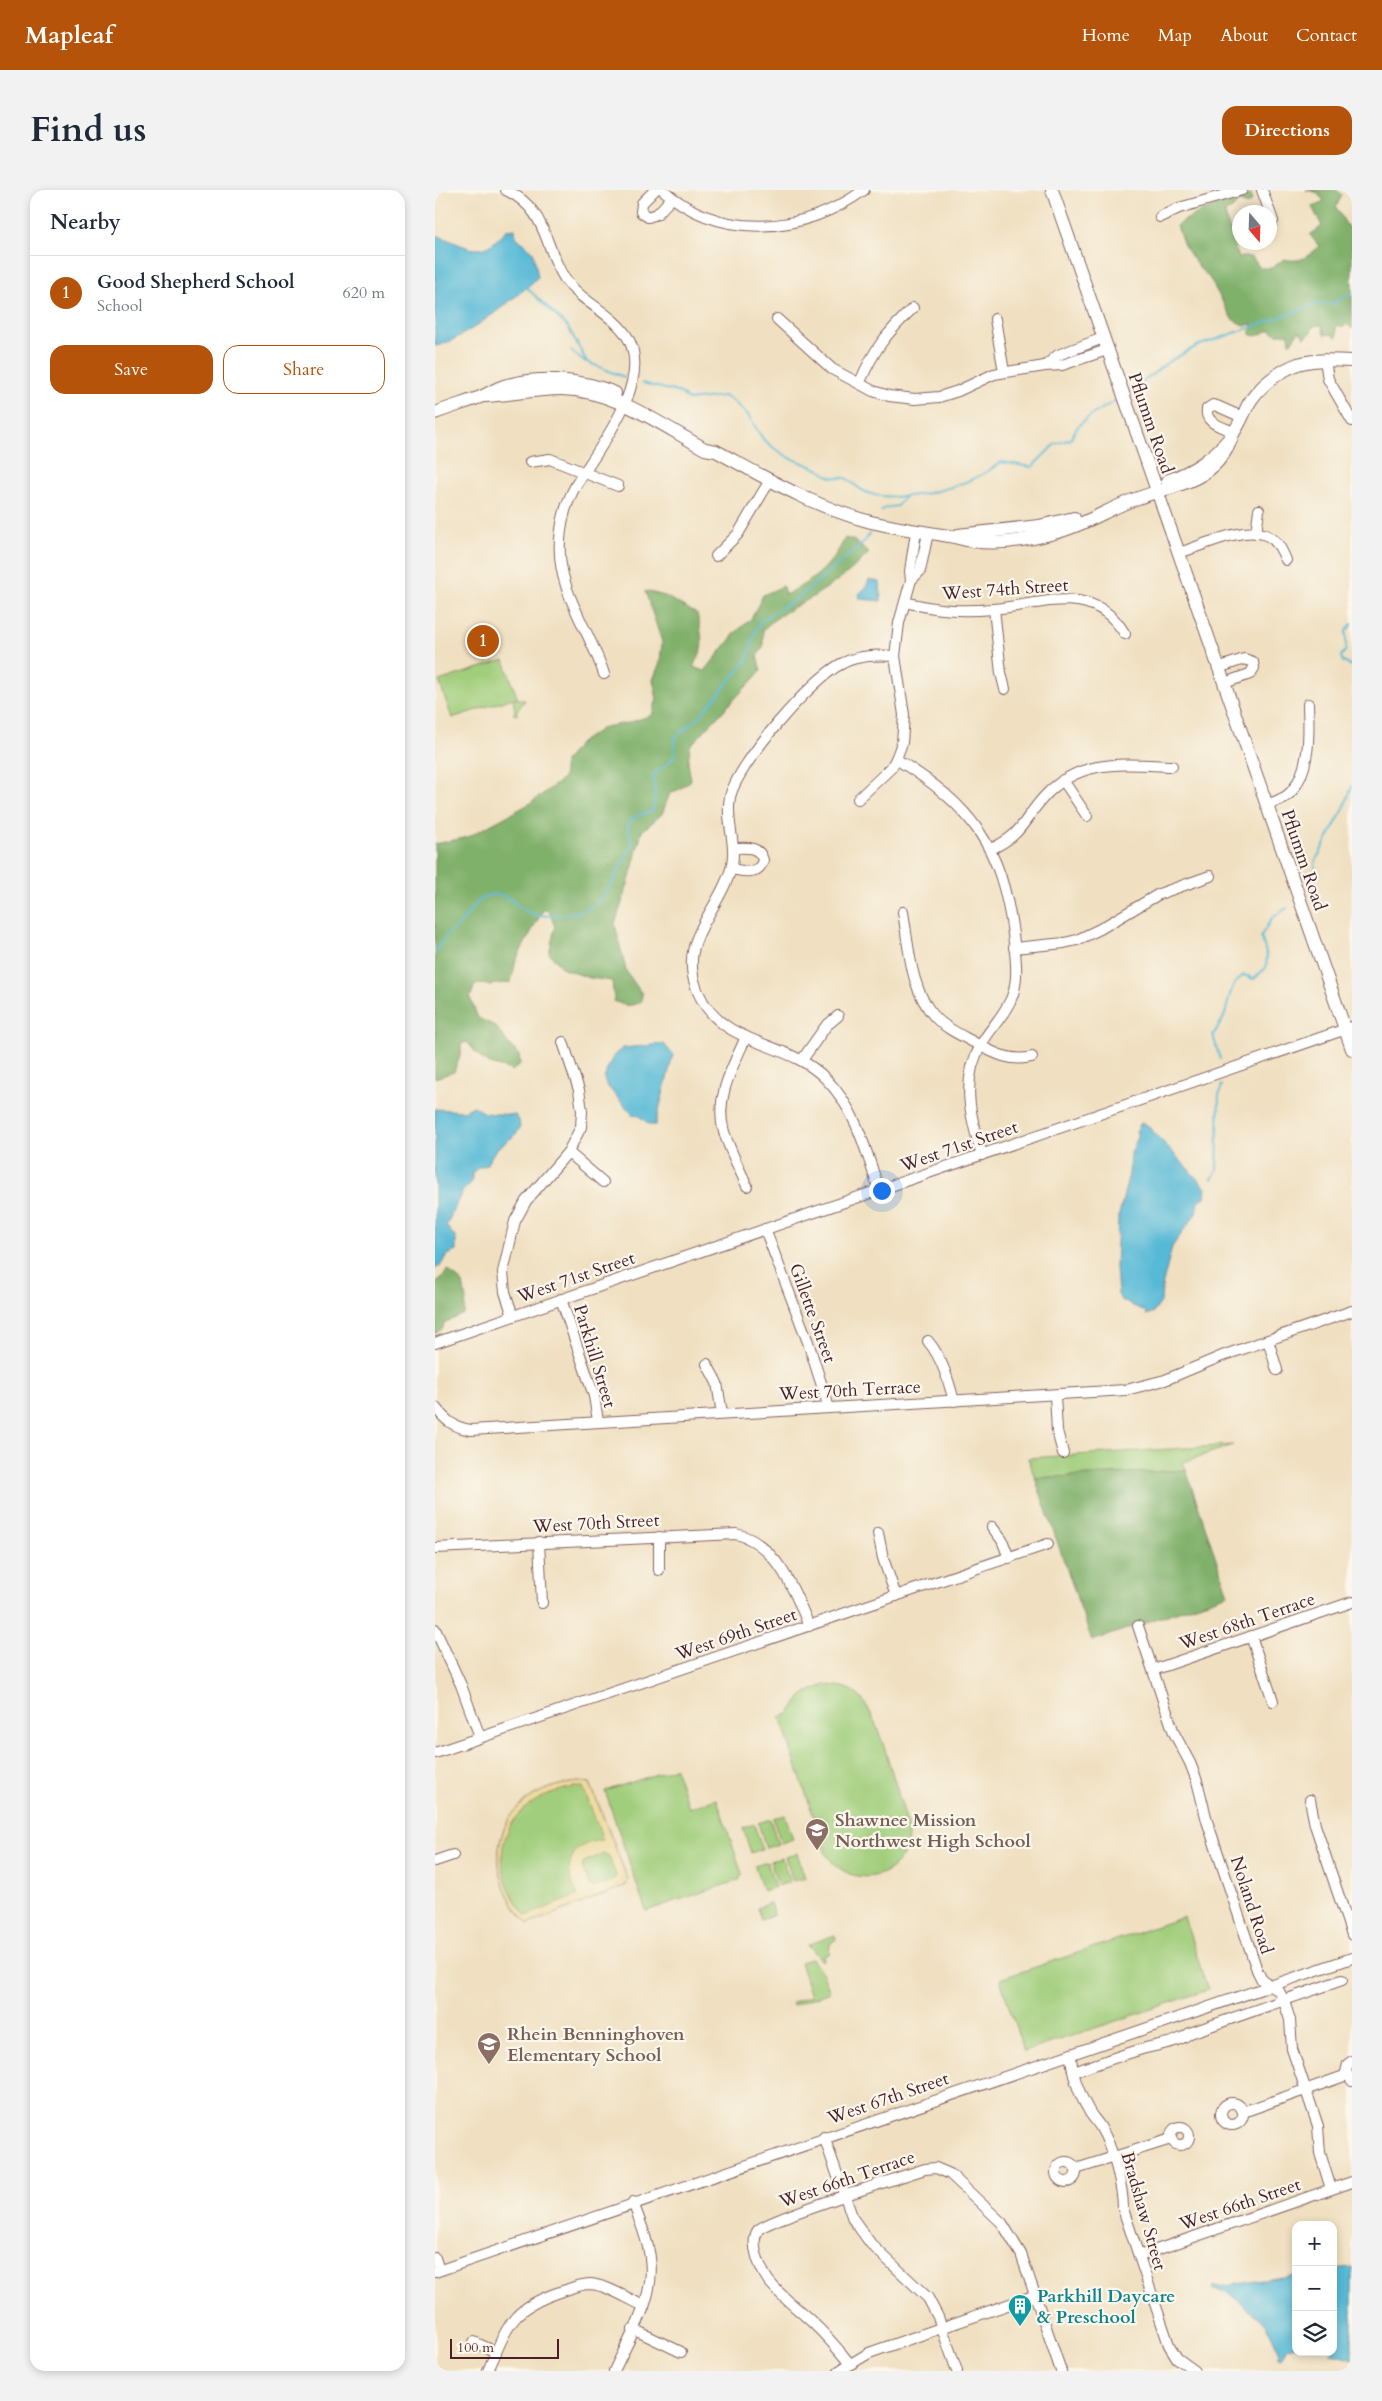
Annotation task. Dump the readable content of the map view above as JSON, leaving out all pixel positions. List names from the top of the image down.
{
  "streets": {
    "main road": ["Pflumm Road"],
    "street": [
      "West 74th Street",
      "West 71st Street",
      "Gillette Street",
      "Parkhill Street",
      "West 70th Terrace",
      "West 70th Street",
      "West 68th Terrace",
      "West 69th Street",
      "Noland Road",
      "West 67th Street",
      "West 66th Terrace",
      "West 66th Street",
      "Bradshaw Street"
    ]
  },
  "crossings": [
    ["Pflumm Road", "West 71st Street"],
    ["West 71st Street", "Gillette Street"],
    ["West 71st Street", "Parkhill Street"],
    ["Gillette Street", "West 70th Terrace"],
    ["Parkhill Street", "West 70th Terrace"],
    ["West 70th Street", "West 69th Street"],
    ["West 68th Terrace", "Noland Road"],
    ["Noland Road", "West 67th Street"],
    ["Noland Road", "West 66th Street"],
    ["West 67th Street", "Bradshaw Street"],
    ["West 66th Street", "Bradshaw Street"]
  ],
  "places": {
    "school or university": ["Shawnee Mission Northwest High School", "Rhein Benninghoven Elementary School"],
    "building": ["Parkhill Daycare & Preschool"]
  },
  "scale_bar": "100 m",
  "north": "bottom",
  "page": {
    "header": "Mapleaf",
    "nav": [
      "Home",
      "Map",
      "About",
      "Contact"
    ],
    "title": "Find us",
    "buttons": [
      "Directions",
      ["Save", "Share"]
    ],
    "heading": "Nearby",
    "list": [
      {
        "mark": "1",
        "name": "Good Shepherd School",
        "note": "School",
        "value": "620 m"
      }
    ],
    "pins": "1",
    "map_buttons": ["+", "−"],
    "scale": "100 m"
  }
}
